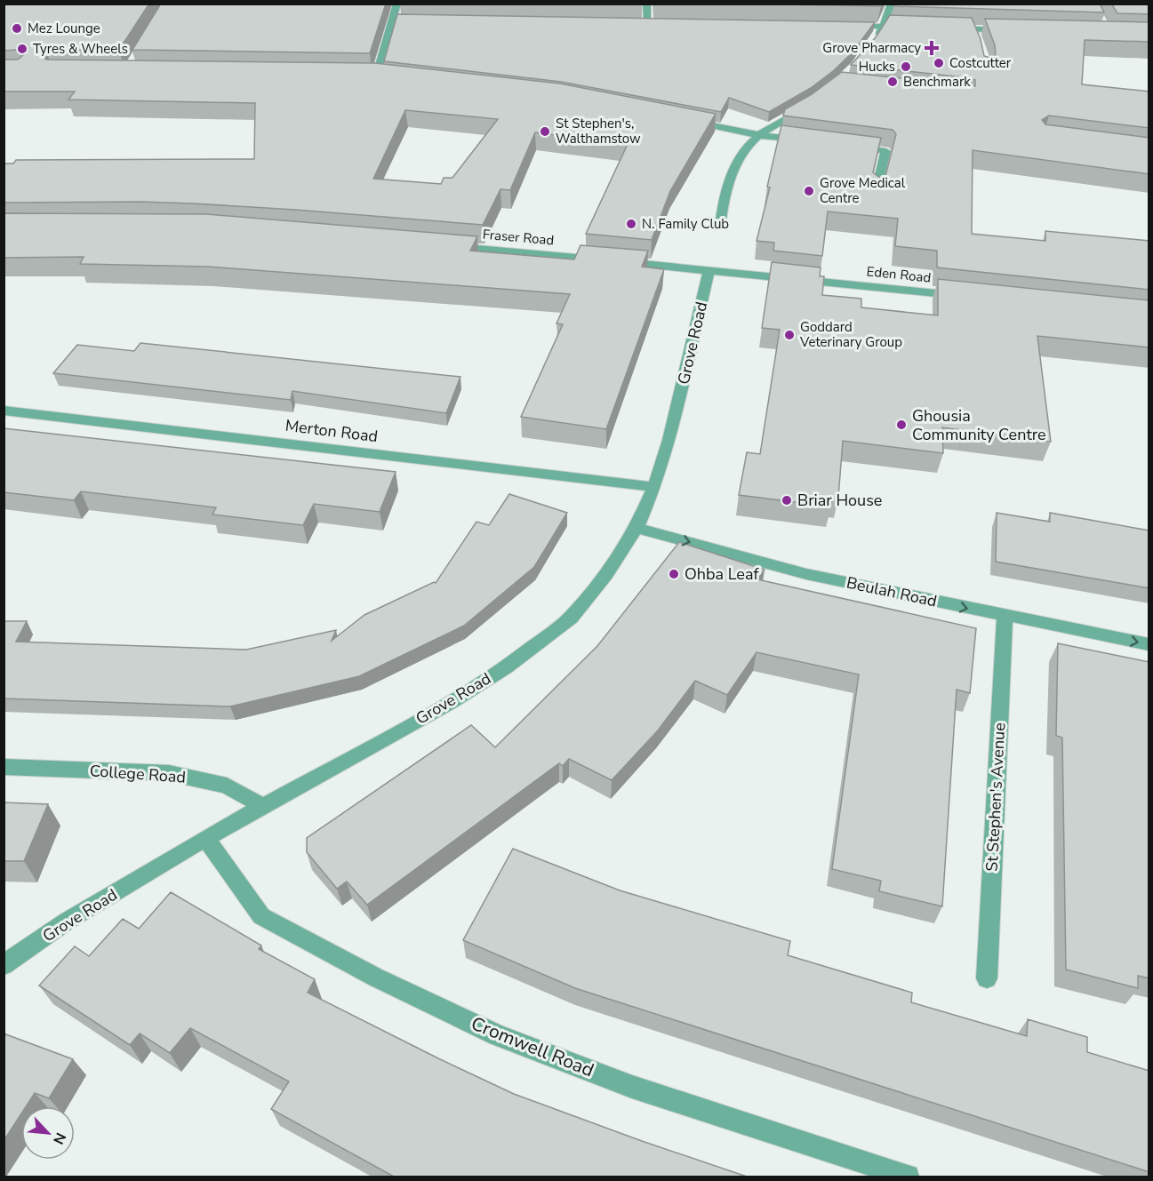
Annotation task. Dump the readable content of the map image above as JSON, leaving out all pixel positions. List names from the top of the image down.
{
  "streets": {
    "street": [
      "Fraser Road",
      "Eden Road",
      "Grove Road",
      "Merton Road",
      "Beulah Road",
      "College Road",
      "St Stephen's Avenue",
      "Cromwell Road"
    ]
  },
  "crossings": [
    ["Fraser Road", "Eden Road"],
    ["Fraser Road", "Grove Road"],
    ["Eden Road", "Grove Road"],
    ["Grove Road", "Merton Road"],
    ["Grove Road", "Beulah Road"],
    ["Grove Road", "College Road"],
    ["Grove Road", "Cromwell Road"],
    ["Beulah Road", "St Stephen's Avenue"]
  ],
  "one_way": ["Beulah Road"],
  "places": {
    "other": [
      "Mez Lounge",
      "Tyres & Wheels",
      "Costcutter",
      "Hucks",
      "Benchmark",
      "St Stephen's, Walthamstow",
      "Grove Medical Centre",
      "N. Family Club",
      "Goddard Veterinary Group",
      "Ghousia Community Centre",
      "Briar House",
      "Ohba Leaf"
    ],
    "health": ["Grove Pharmacy"]
  },
  "north": "bottom right"
}
